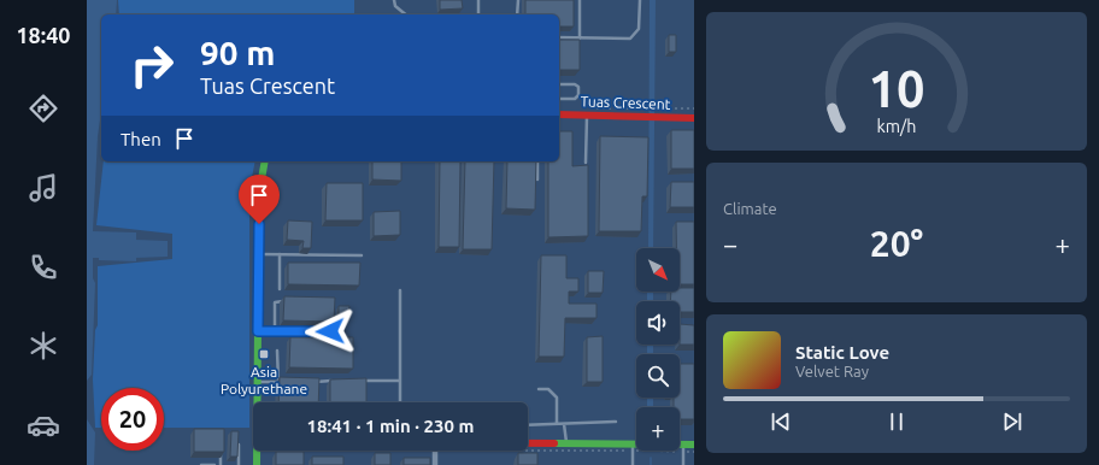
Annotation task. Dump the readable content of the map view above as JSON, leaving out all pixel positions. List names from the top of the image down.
{
  "streets": {
    "street": ["Tuas Crescent"]
  },
  "places": {
    "transit": ["Asia Polyurethane"]
  },
  "north": "bottom right",
  "page": {
    "tabs": "18:40",
    "turn": ["90 m", "Tuas Crescent"],
    "then": "Then",
    "tile": "Climate",
    "heat": ["−", "20°", "+"],
    "map_buttons": "+",
    "song": ["Static Love", "Velvet Ray"],
    "limit": "20",
    "trip": "18:41 · 1 min · 230 m",
    "gauge": ["10", "km/h"]
  }
}
